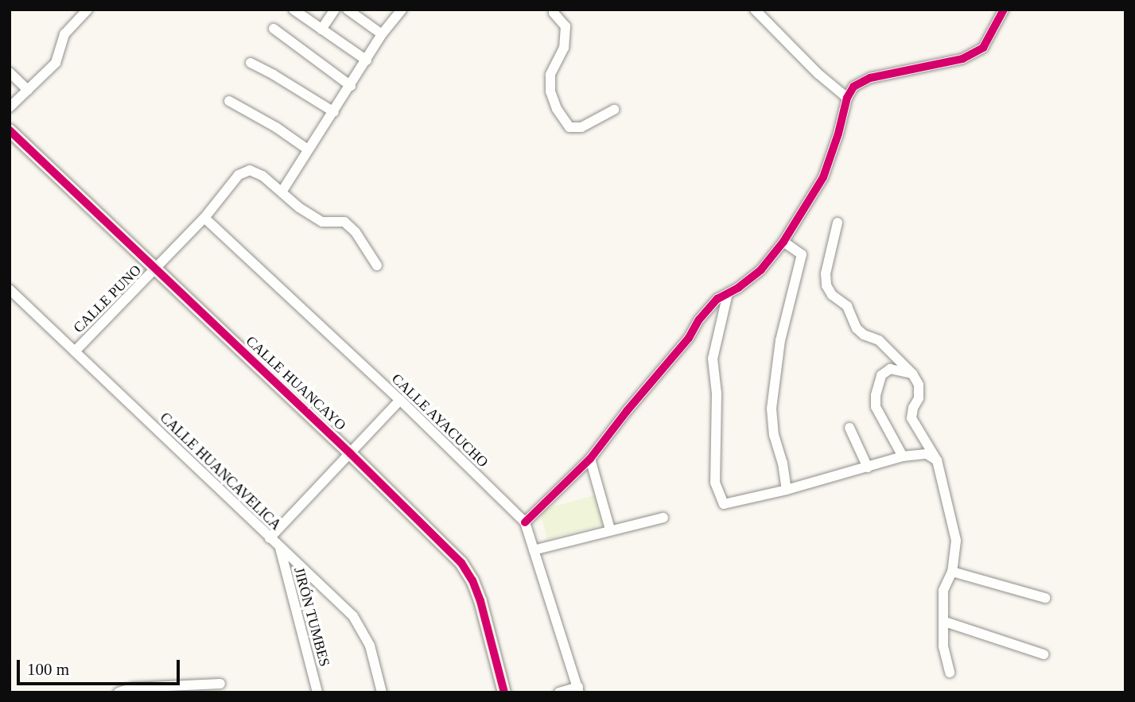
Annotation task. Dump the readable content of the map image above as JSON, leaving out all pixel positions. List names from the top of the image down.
{
  "streets": {
    "street": [
      "CALLE PUNO",
      "CALLE HUANCAYO",
      "CALLE AYACUCHO",
      "CALLE HUANCAVELICA",
      "JIRÓN TUMBES"
    ]
  },
  "crossings": [
    ["CALLE PUNO", "CALLE HUANCAYO"],
    ["CALLE PUNO", "CALLE AYACUCHO"],
    ["CALLE PUNO", "CALLE HUANCAVELICA"],
    ["CALLE HUANCAVELICA", "JIRÓN TUMBES"]
  ],
  "scale_bar": "100 m"
}
